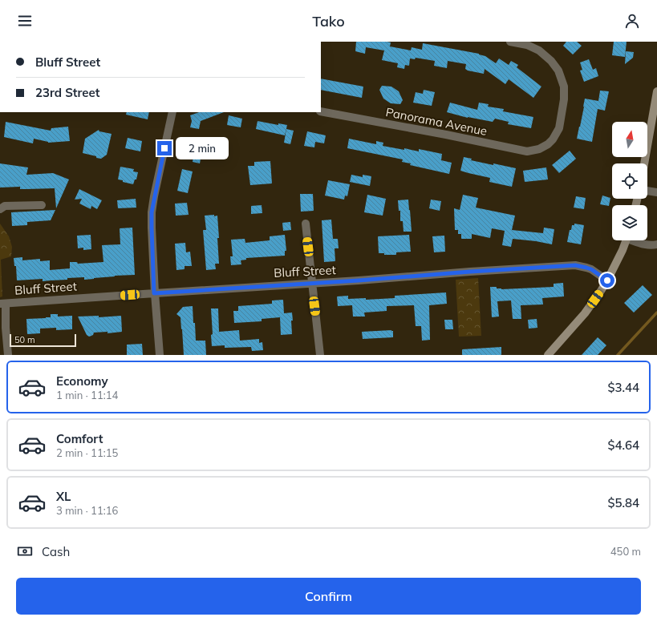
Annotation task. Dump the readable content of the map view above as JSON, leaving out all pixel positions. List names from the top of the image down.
{
  "streets": {
    "street": ["Panorama Avenue", "Bluff Street"]
  },
  "scale_bar": "50 m",
  "north": "top",
  "page": {
    "header": "Tako",
    "banner": ["Bluff Street", "23rd Street"],
    "bubble": "2 min",
    "scale": "50 m",
    "list": [
      {
        "name": "Economy",
        "note": "1 min · 11:14",
        "value": "$3.44"
      },
      {
        "name": "Comfort",
        "note": "2 min · 11:15",
        "value": "$4.64"
      },
      {
        "name": "XL",
        "note": "3 min · 11:16",
        "value": "$5.84"
      }
    ],
    "pay": ["Cash", "450 m"],
    "buttons": "Confirm"
  }
}
